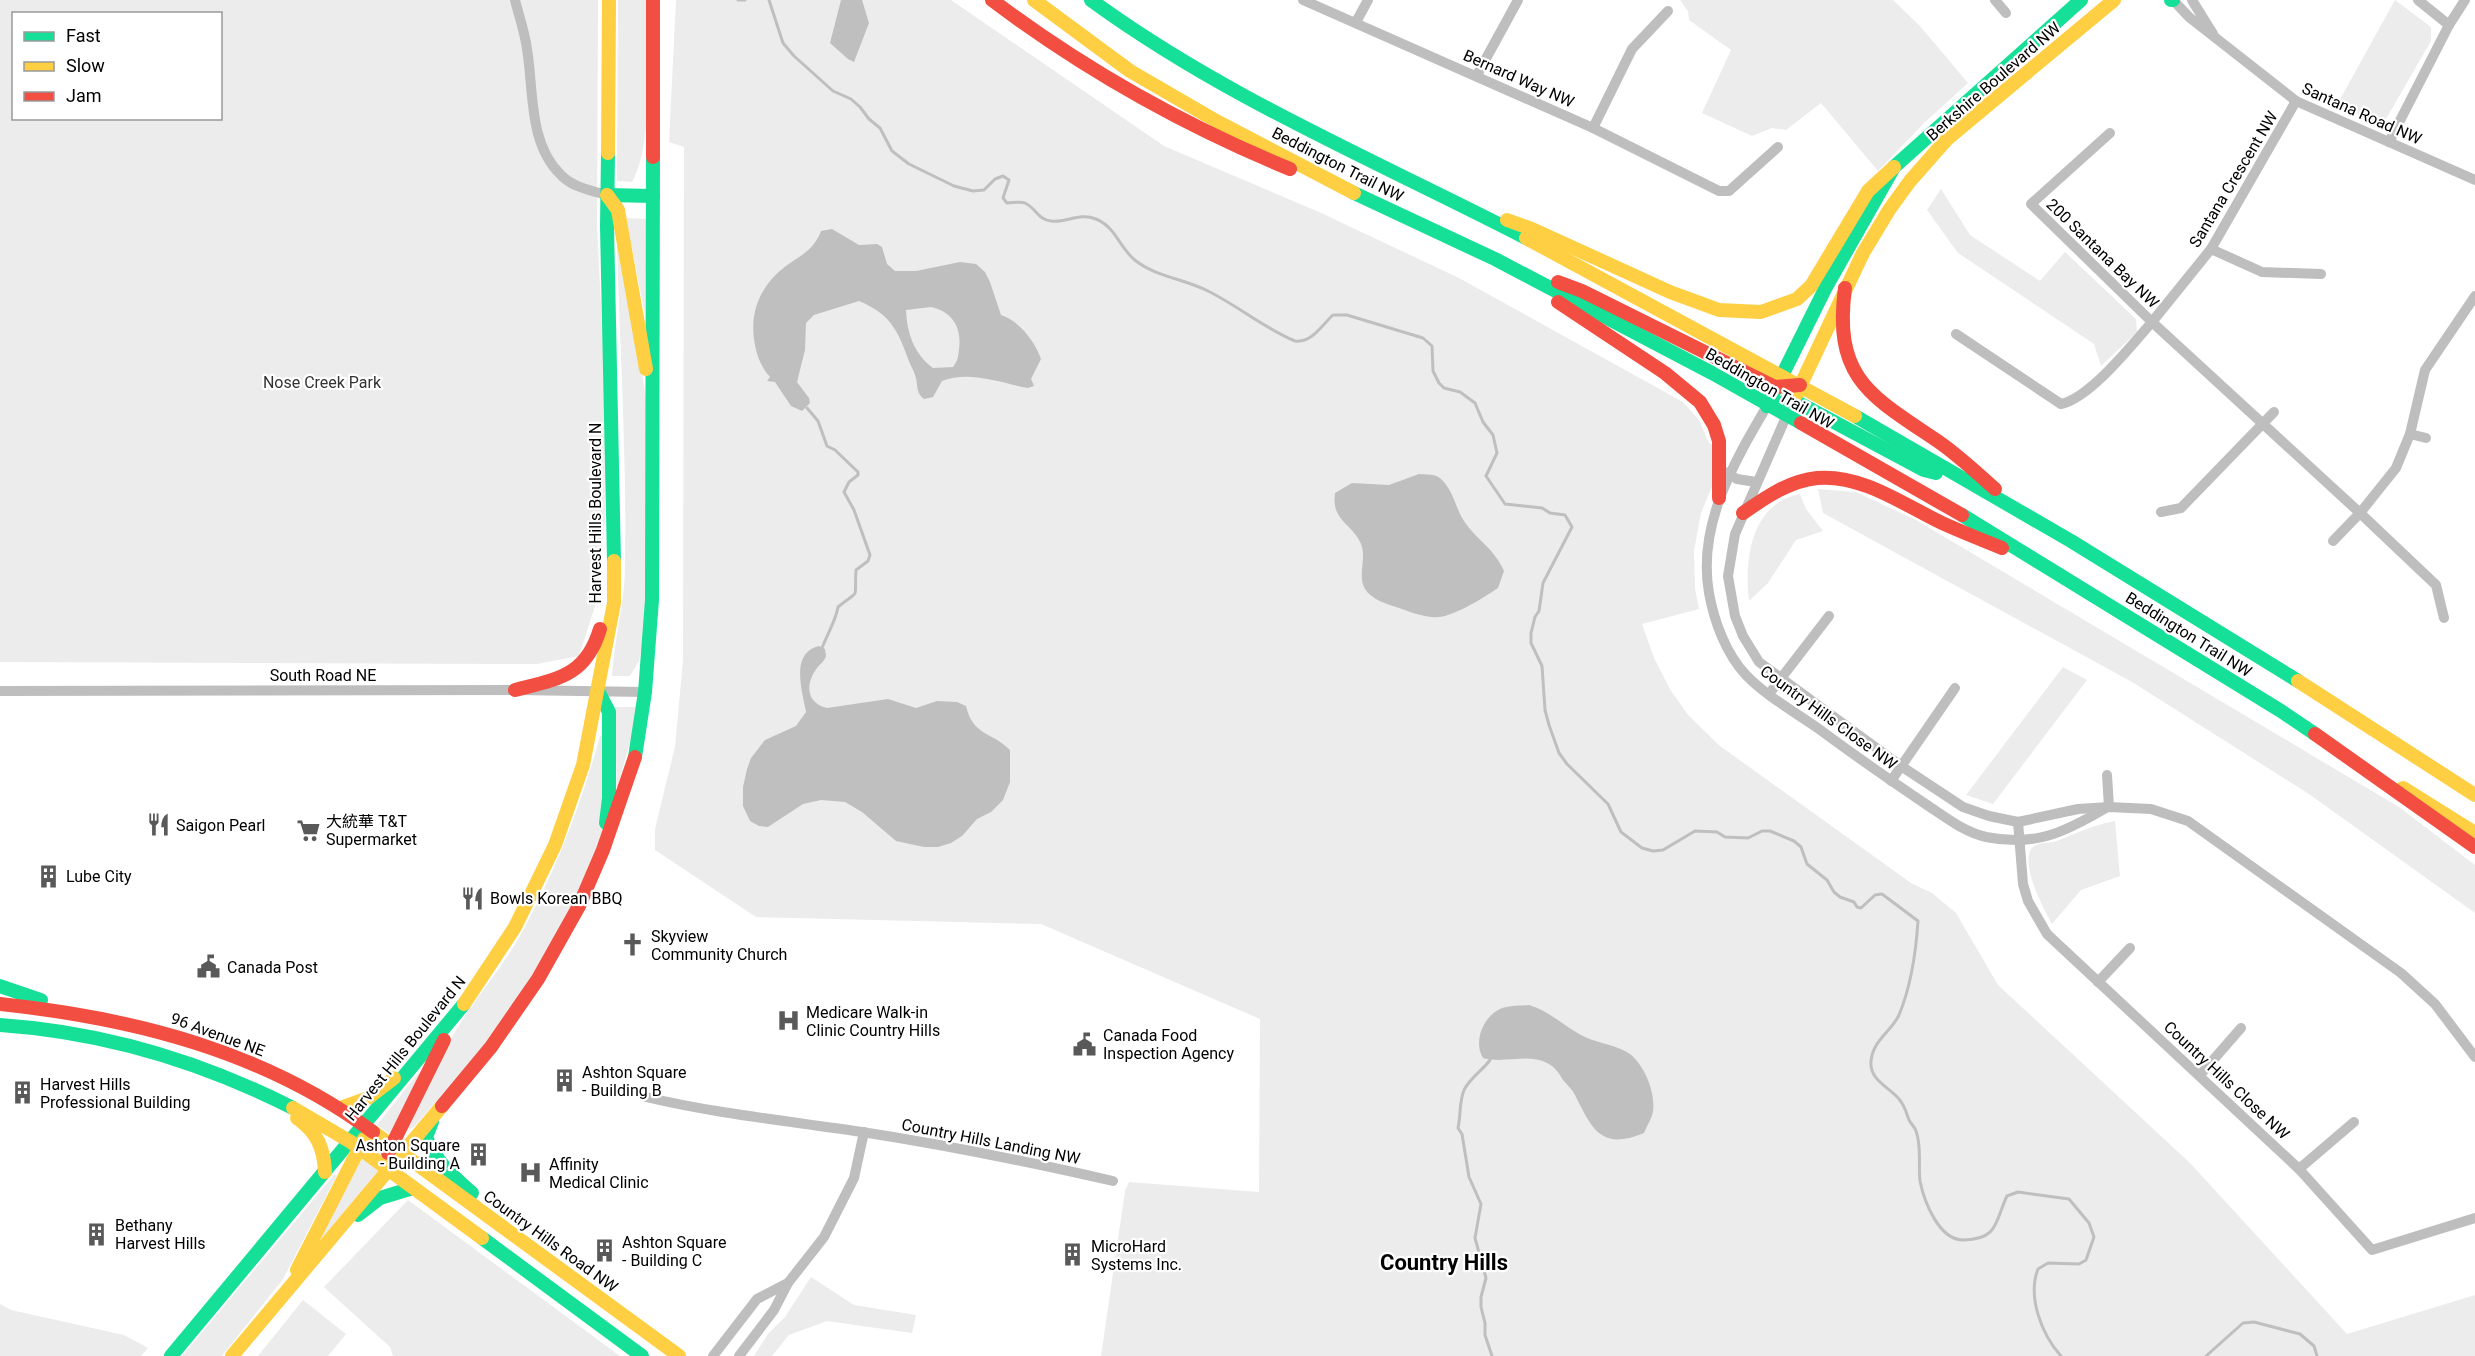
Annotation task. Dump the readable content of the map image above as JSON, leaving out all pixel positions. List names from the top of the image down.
{
  "streets": {
    "main road": [
      "Berkshire Boulevard NW",
      "Beddington Trail NW",
      "Harvest Hills Boulevard N",
      "96 Avenue NE",
      "Country Hills Road NW"
    ],
    "street": [
      "Bernard Way NW",
      "Santana Road NW",
      "Santana Crescent NW",
      "200 Santana Bay NW",
      "South Road NE",
      "Country Hills Close NW",
      "Country Hills Landing NW"
    ]
  },
  "crossings": [
    ["Berkshire Boulevard NW", "Beddington Trail NW"],
    ["Berkshire Boulevard NW", "Country Hills Close NW"],
    ["Santana Road NW", "Santana Crescent NW"],
    ["Beddington Trail NW", "Country Hills Close NW"],
    ["Santana Crescent NW", "200 Santana Bay NW"],
    ["Harvest Hills Boulevard N", "South Road NE"],
    ["Harvest Hills Boulevard N", "96 Avenue NE"],
    ["96 Avenue NE", "Country Hills Road NW"]
  ],
  "districts": ["Country Hills"],
  "parks": ["Nose Creek Park"],
  "places": {
    "restaurant": ["Saigon Pearl", "Bowls Korean BBQ"],
    "supermarket": ["大統華 T&T Supermarket"],
    "building": [
      "Lube City",
      "Ashton Square - Building B",
      "Harvest Hills Professional Building",
      "Ashton Square - Building A",
      "Bethany Harvest Hills",
      "Ashton Square - Building C",
      "MicroHard Systems Inc."
    ],
    "church": ["Skyview Community Church"],
    "public building": ["Canada Post", "Canada Food Inspection Agency"],
    "hospital": ["Medicare Walk-in Clinic Country Hills", "Affinity Medical Clinic"]
  },
  "legend": ["Fast", "Slow", "Jam"]
}
